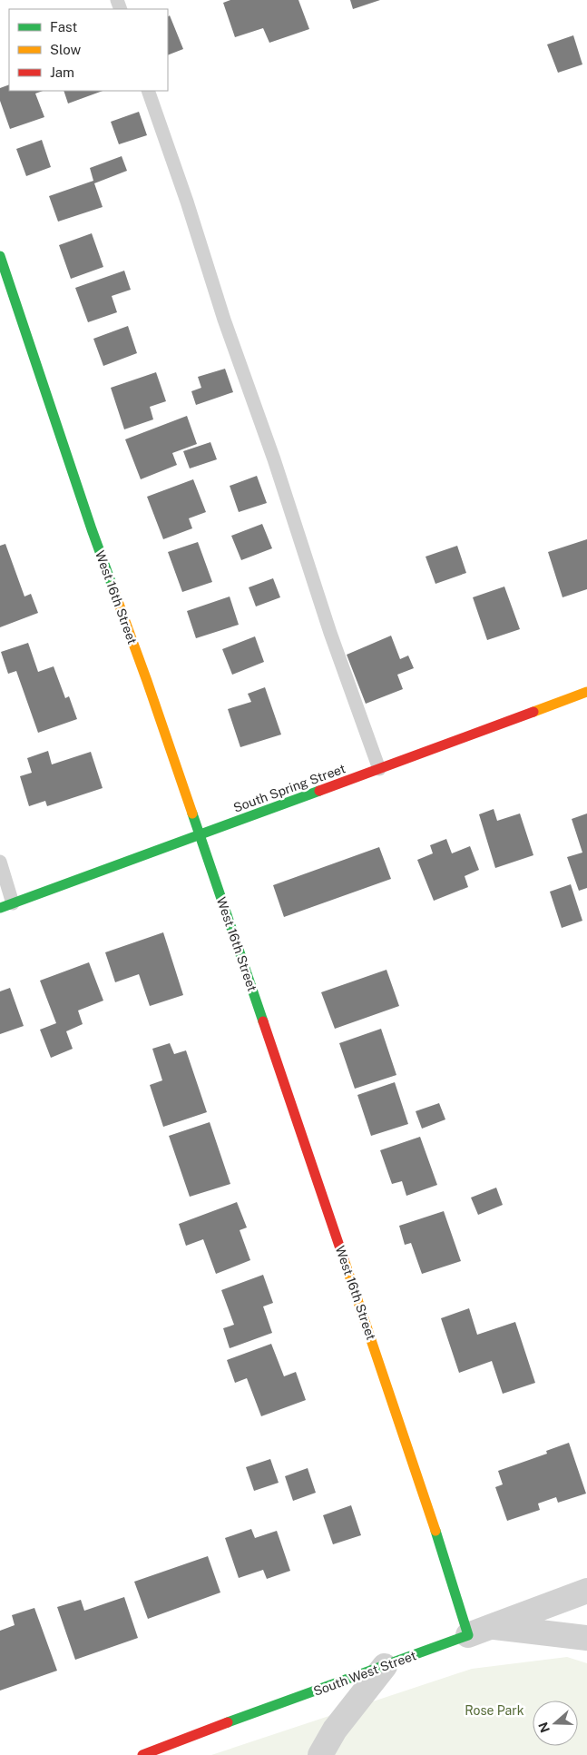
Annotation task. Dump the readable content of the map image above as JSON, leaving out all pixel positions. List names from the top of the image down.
{
  "streets": {
    "street": ["West 16th Street", "South Spring Street", "South West Street"]
  },
  "crossings": [
    ["West 16th Street", "South Spring Street"],
    ["West 16th Street", "South West Street"]
  ],
  "parks": ["Rose Park"],
  "legend": ["Fast", "Slow", "Jam"],
  "north": "left"
}
